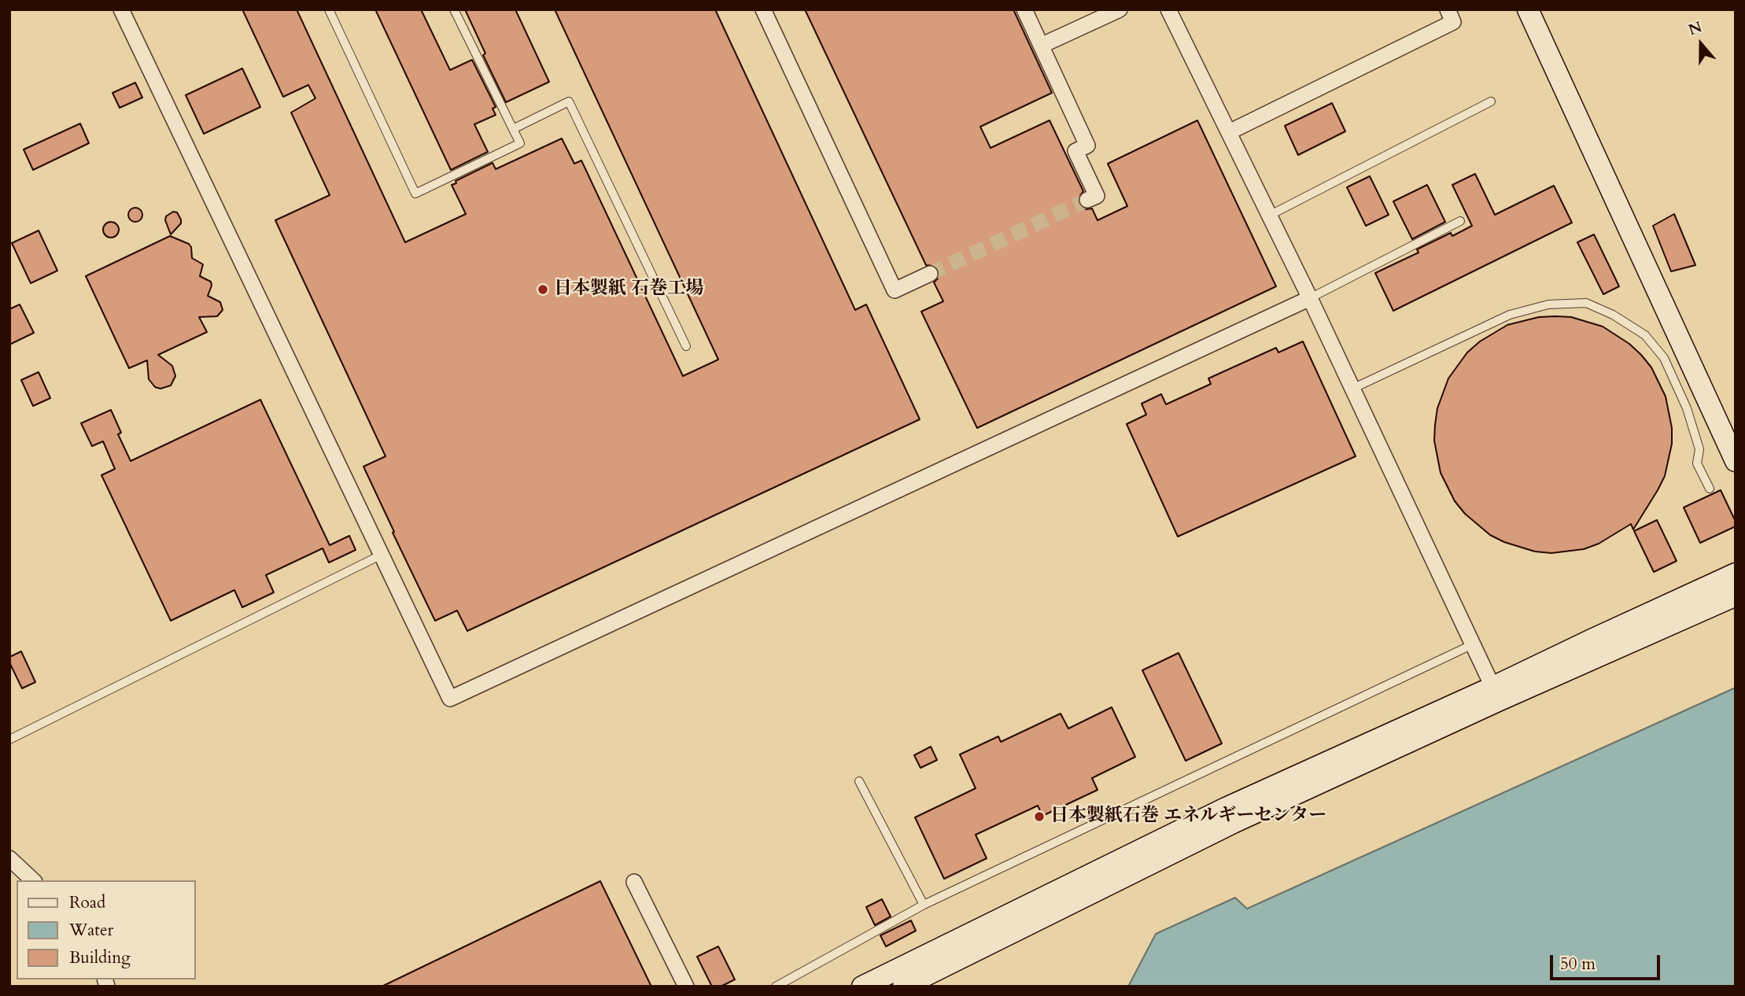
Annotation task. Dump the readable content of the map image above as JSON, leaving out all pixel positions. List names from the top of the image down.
{
  "places": ["日本製紙 石巻工場", "日本製紙石巻 エネルギーセンター"],
  "legend": ["Road", "Water", "Building"],
  "scale_bar": "50 m",
  "north": "top"
}
